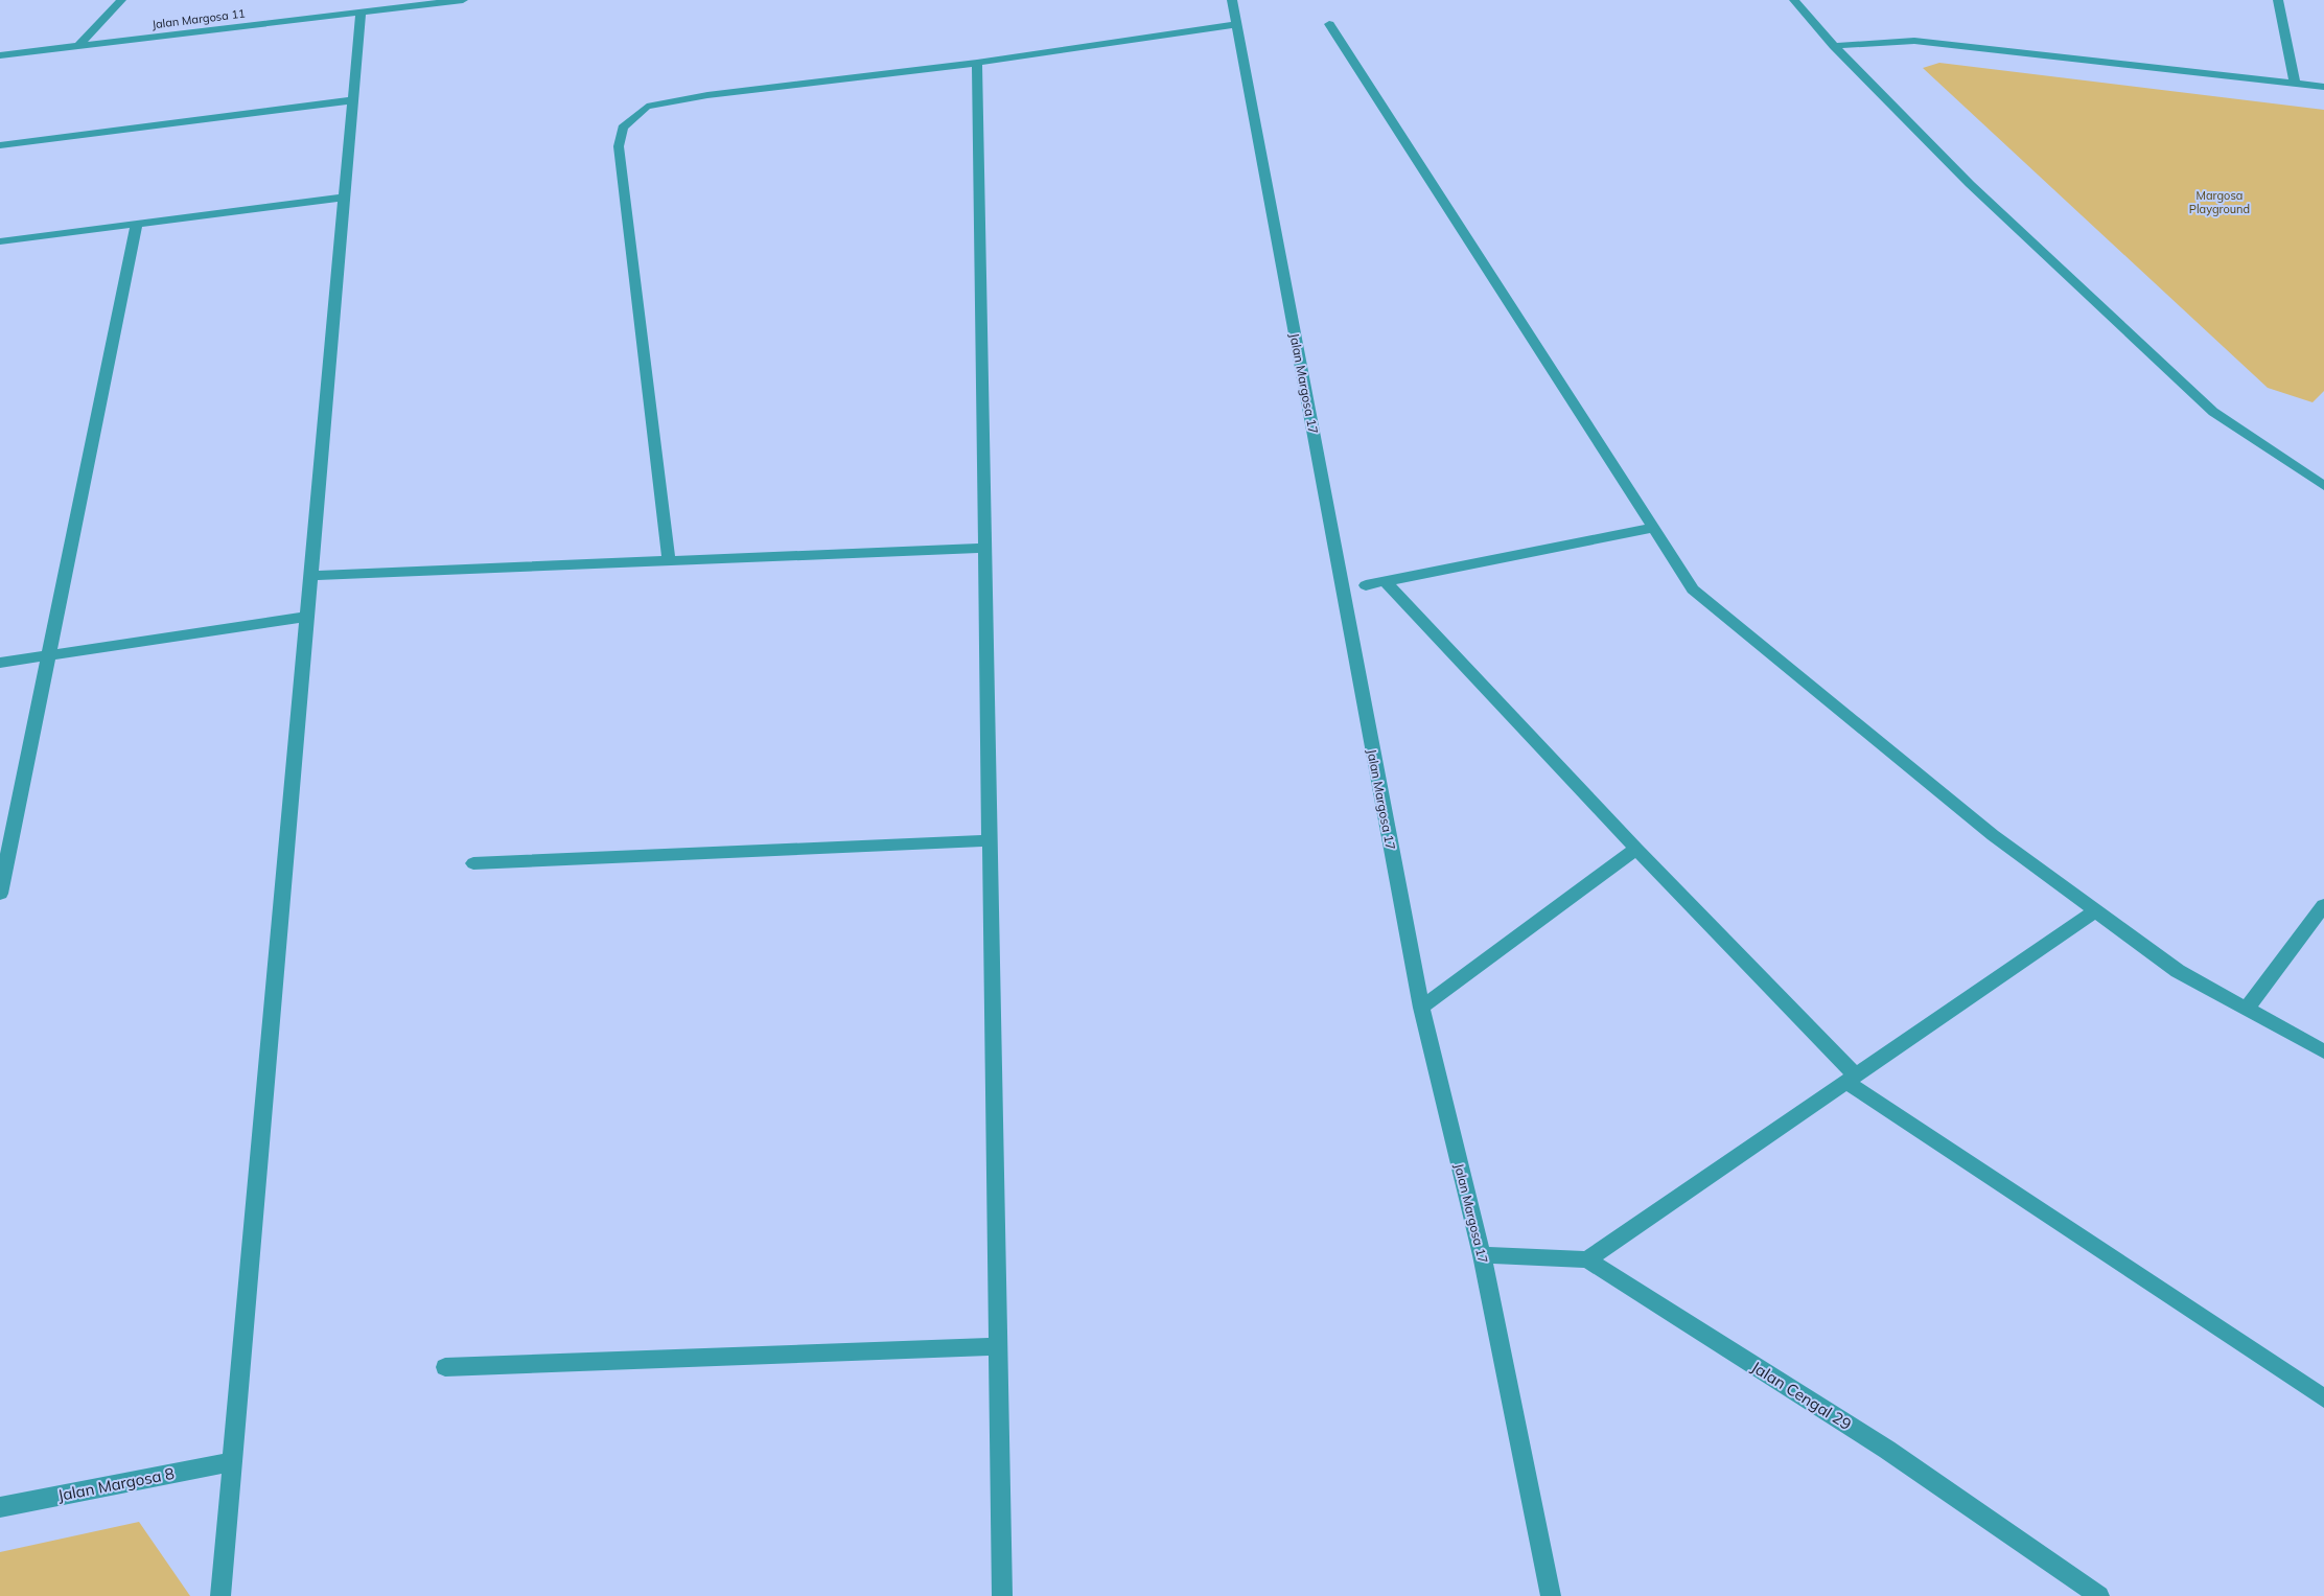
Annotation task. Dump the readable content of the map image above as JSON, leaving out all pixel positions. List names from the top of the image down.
{
  "streets": {
    "street": [
      "Jalan Margosa 11",
      "Jalan Margosa 17",
      "Jalan Cengal 29",
      "Jalan Margosa 8"
    ]
  },
  "parks": ["Margosa Playground"]
}
